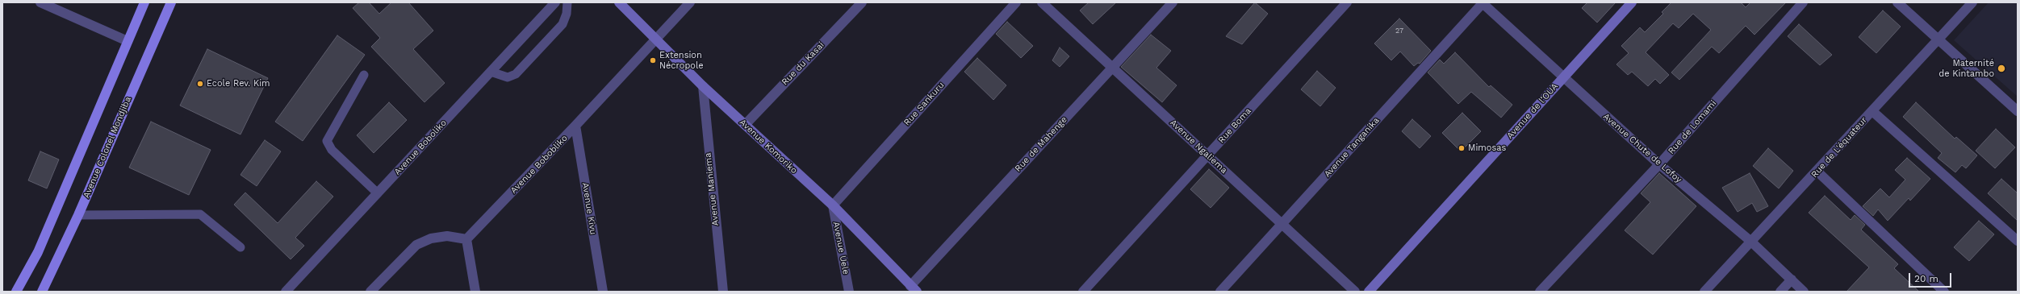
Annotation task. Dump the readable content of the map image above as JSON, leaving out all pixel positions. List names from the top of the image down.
{
  "streets": {
    "main road": ["Avenue Colonel Mondjiba"],
    "street": [
      "Rue du Kasai",
      "Rue Sankuru",
      "Avenue de l’OUA",
      "Rue Boma",
      "Rue de Lomami",
      "Rue de Mahenge",
      "Avenue Komoriko",
      "Avenue Ngaliema",
      "Avenue Boboliko",
      "Avenue Tanganika",
      "Rue de L'équateur",
      "Avenue Chute de Lofoy",
      "Avenue Bobobliko",
      "Avenue Maniema",
      "Avenue Kivu",
      "Avenue Uele"
    ]
  },
  "crossings": [
    ["Rue du Kasai", "Avenue Komoriko"],
    ["Rue Sankuru", "Avenue Komoriko"],
    ["Rue Sankuru", "Avenue Uele"],
    ["Avenue de l’OUA", "Avenue Chute de Lofoy"],
    ["Rue Boma", "Avenue Ngaliema"],
    ["Rue de Lomami", "Avenue Chute de Lofoy"],
    ["Rue de Mahenge", "Avenue Komoriko"],
    ["Rue de Mahenge", "Avenue Ngaliema"],
    ["Avenue Komoriko", "Avenue Bobobliko"],
    ["Avenue Komoriko", "Avenue Maniema"],
    ["Avenue Komoriko", "Avenue Uele"],
    ["Avenue Ngaliema", "Avenue Tanganika"],
    ["Avenue Tanganika", "Avenue Chute de Lofoy"],
    ["Rue de L'équateur", "Avenue Chute de Lofoy"],
    ["Avenue Bobobliko", "Avenue Kivu"]
  ],
  "places": [
    "Extension Nécropole",
    "Maternité de Kintambo",
    "Ecole Rev. Kim",
    "Mimosas"
  ],
  "house_numbers": ["27"],
  "scale_bar": "20 m"
}
